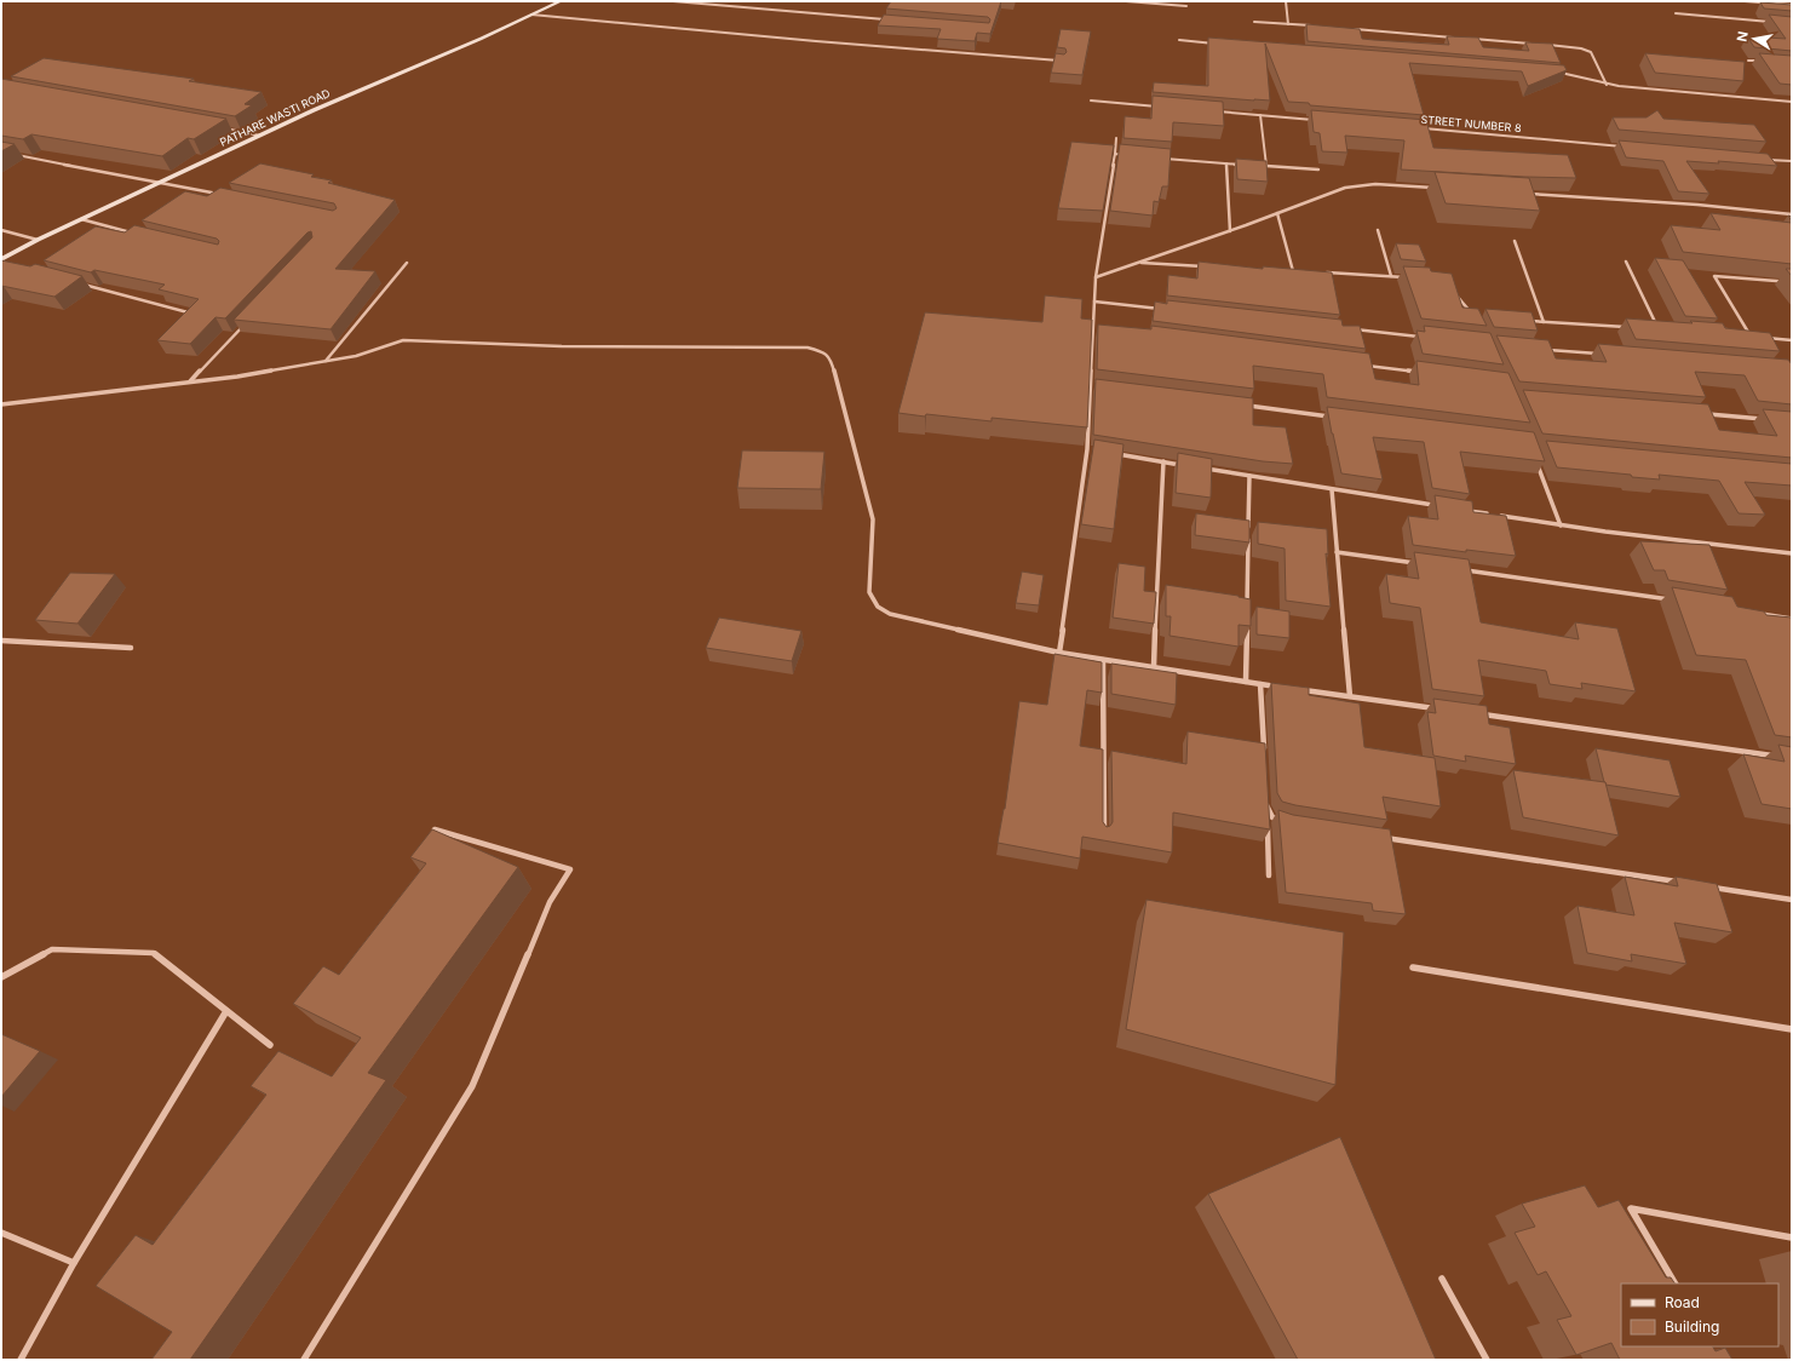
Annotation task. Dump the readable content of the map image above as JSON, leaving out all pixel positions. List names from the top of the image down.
{
  "streets": {
    "street": ["PATHARE WASTI ROAD", "STREET NUMBER 8"]
  },
  "legend": ["Road", "Building"],
  "north": "left"
}
